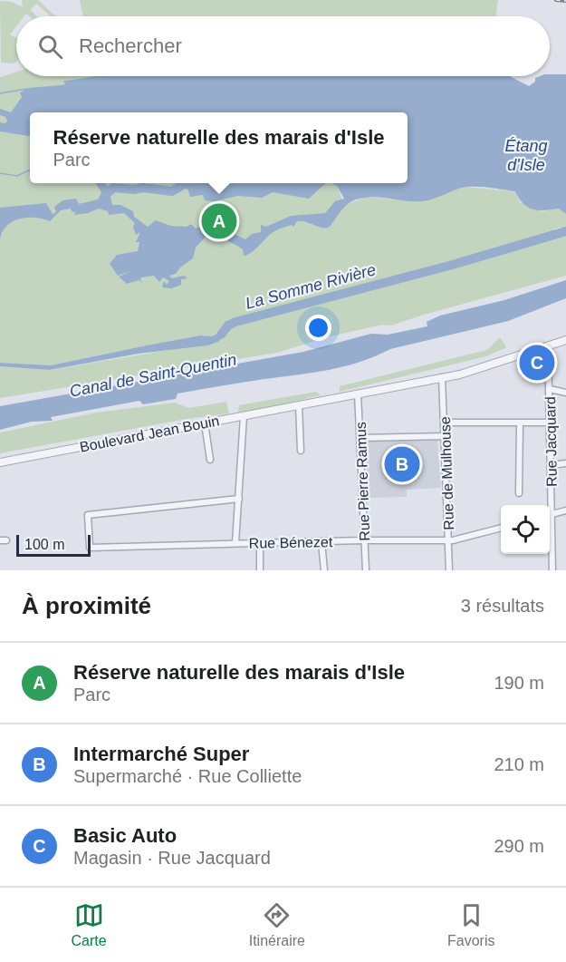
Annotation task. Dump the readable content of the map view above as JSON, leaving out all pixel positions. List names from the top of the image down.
{
  "streets": {
    "street": [
      "Boulevard Jean Bouin",
      "Rue Jacquard",
      "Rue de Mulhouse",
      "Rue Pierre Ramus",
      "Rue Bénezet"
    ]
  },
  "crossings": [
    ["Boulevard Jean Bouin", "Rue Jacquard"],
    ["Boulevard Jean Bouin", "Rue de Mulhouse"],
    ["Boulevard Jean Bouin", "Rue Pierre Ramus"],
    ["Rue de Mulhouse", "Rue Bénezet"],
    ["Rue Pierre Ramus", "Rue Bénezet"]
  ],
  "water": ["Étang d'Isle", "La Somme Rivière", "Canal de Saint-Quentin"],
  "scale_bar": "100 m",
  "page": {
    "search": "Rechercher",
    "popup": ["Réserve naturelle des marais d'Isle", "Parc"],
    "pins": ["A", "C", "B"],
    "scale": "100 m",
    "heading": ["À proximité", "3 résultats"],
    "list": [
      {
        "mark": "A",
        "name": "Réserve naturelle des marais d'Isle",
        "note": "Parc",
        "value": "190 m"
      },
      {
        "mark": "B",
        "name": "Intermarché Super",
        "note": "Supermarché · Rue Colliette",
        "value": "210 m"
      },
      {
        "mark": "C",
        "name": "Basic Auto",
        "note": "Magasin · Rue Jacquard",
        "value": "290 m"
      }
    ],
    "nav": ["Carte", "Itinéraire", "Favoris"]
  }
}
